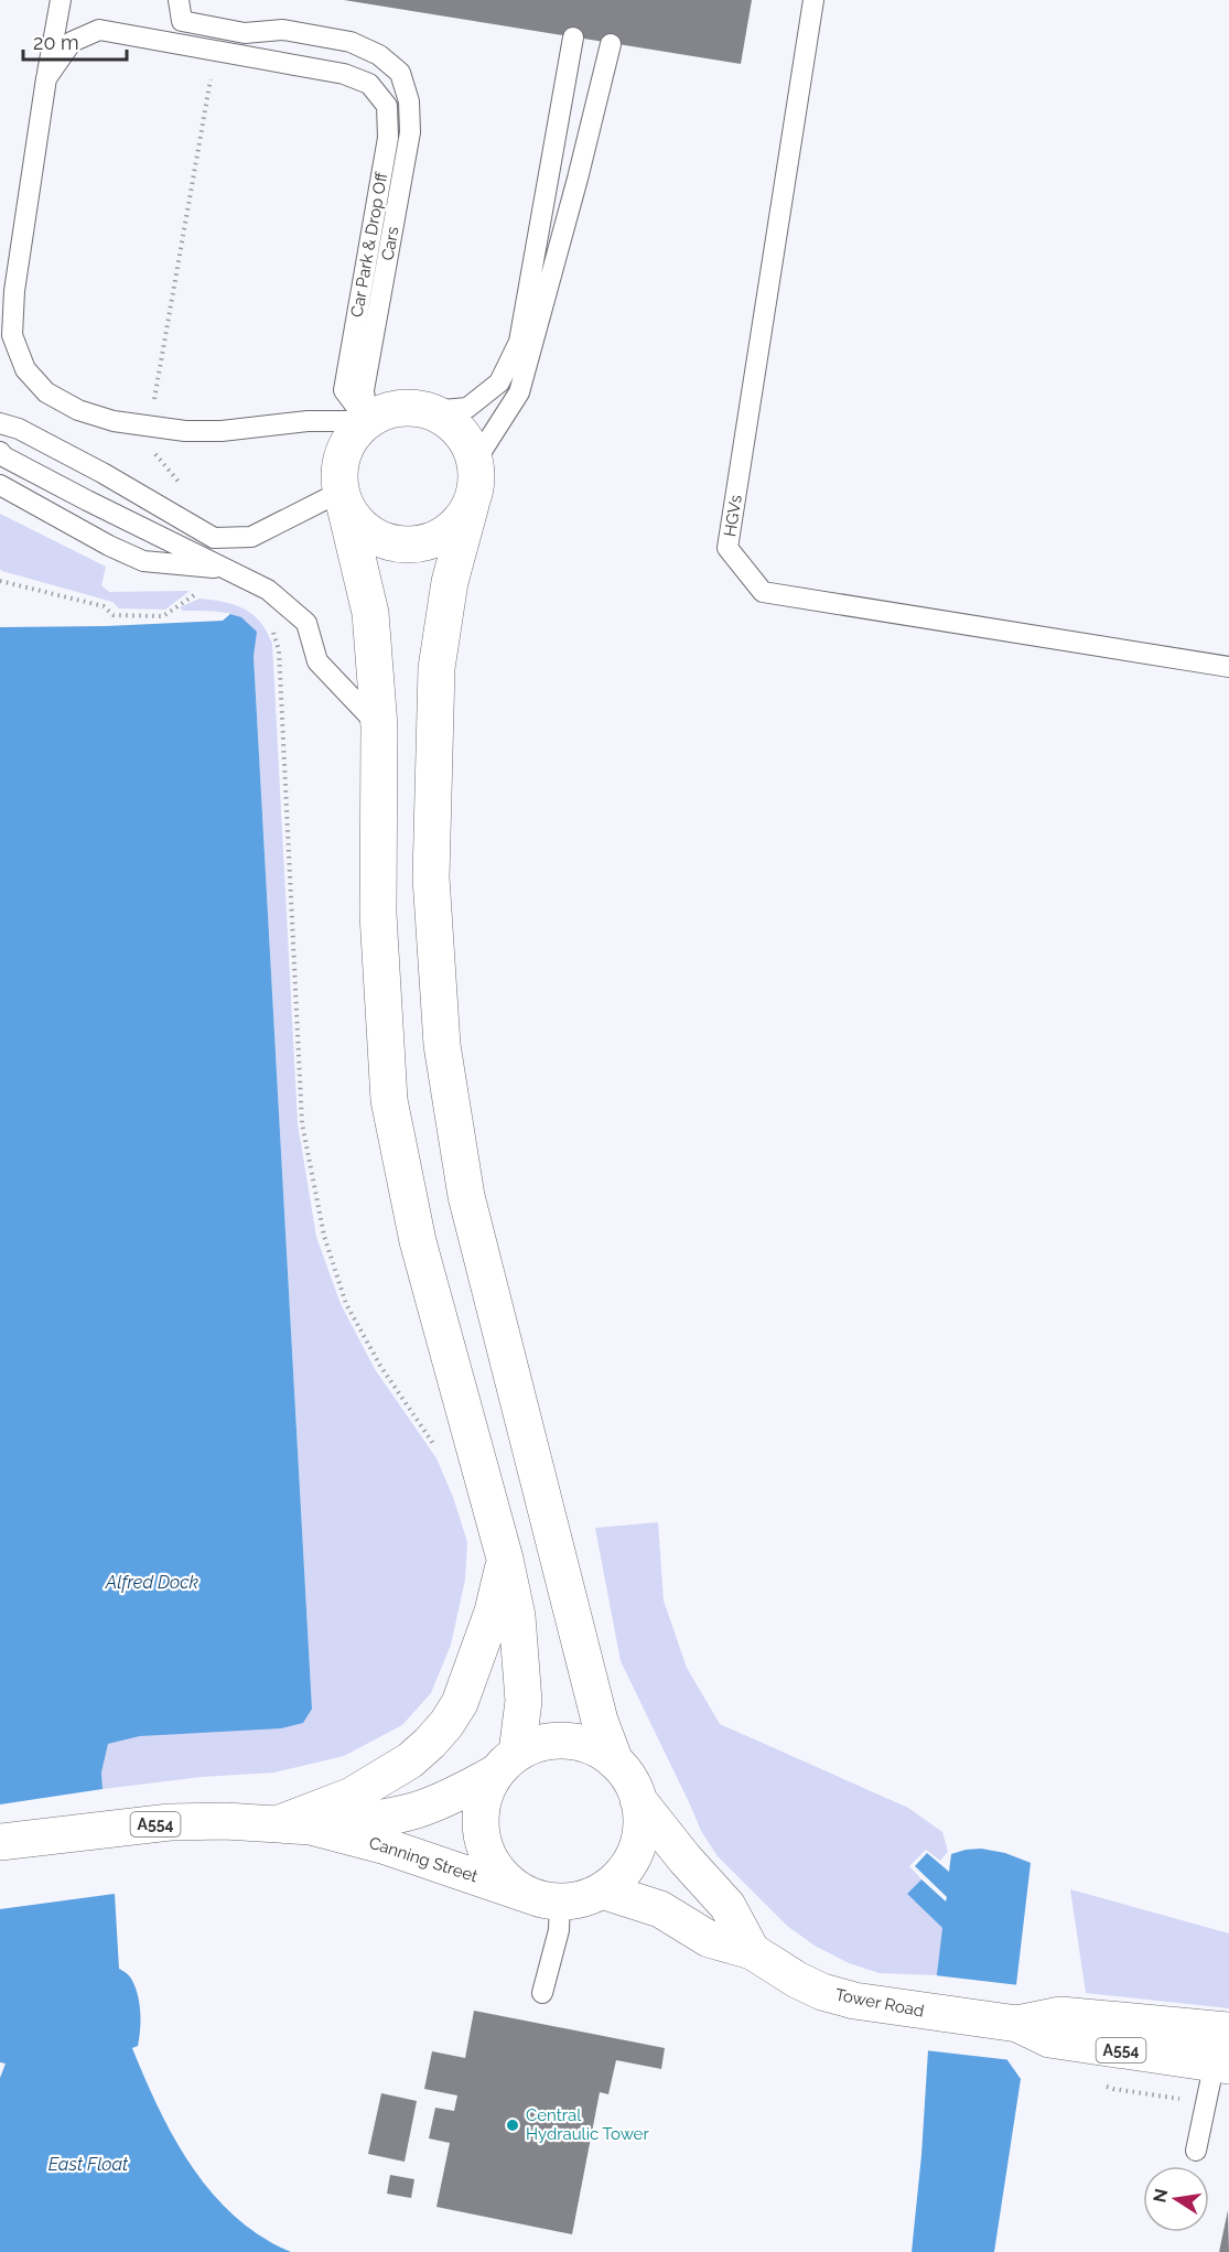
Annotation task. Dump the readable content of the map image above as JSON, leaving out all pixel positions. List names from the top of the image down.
{
  "streets": {
    "main road": ["A554", "Canning Street", "Tower Road"],
    "lane": ["Cars", "Car Park & Drop Off", "HGVs"]
  },
  "crossings": [
    ["Cars", "Car Park & Drop Off"],
    ["A554", "Canning Street"],
    ["A554", "Tower Road"],
    ["Canning Street", "Tower Road"]
  ],
  "water": ["Alfred Dock", "East Float"],
  "places": ["Central Hydraulic Tower"],
  "scale_bar": "20 m",
  "north": "left"
}
